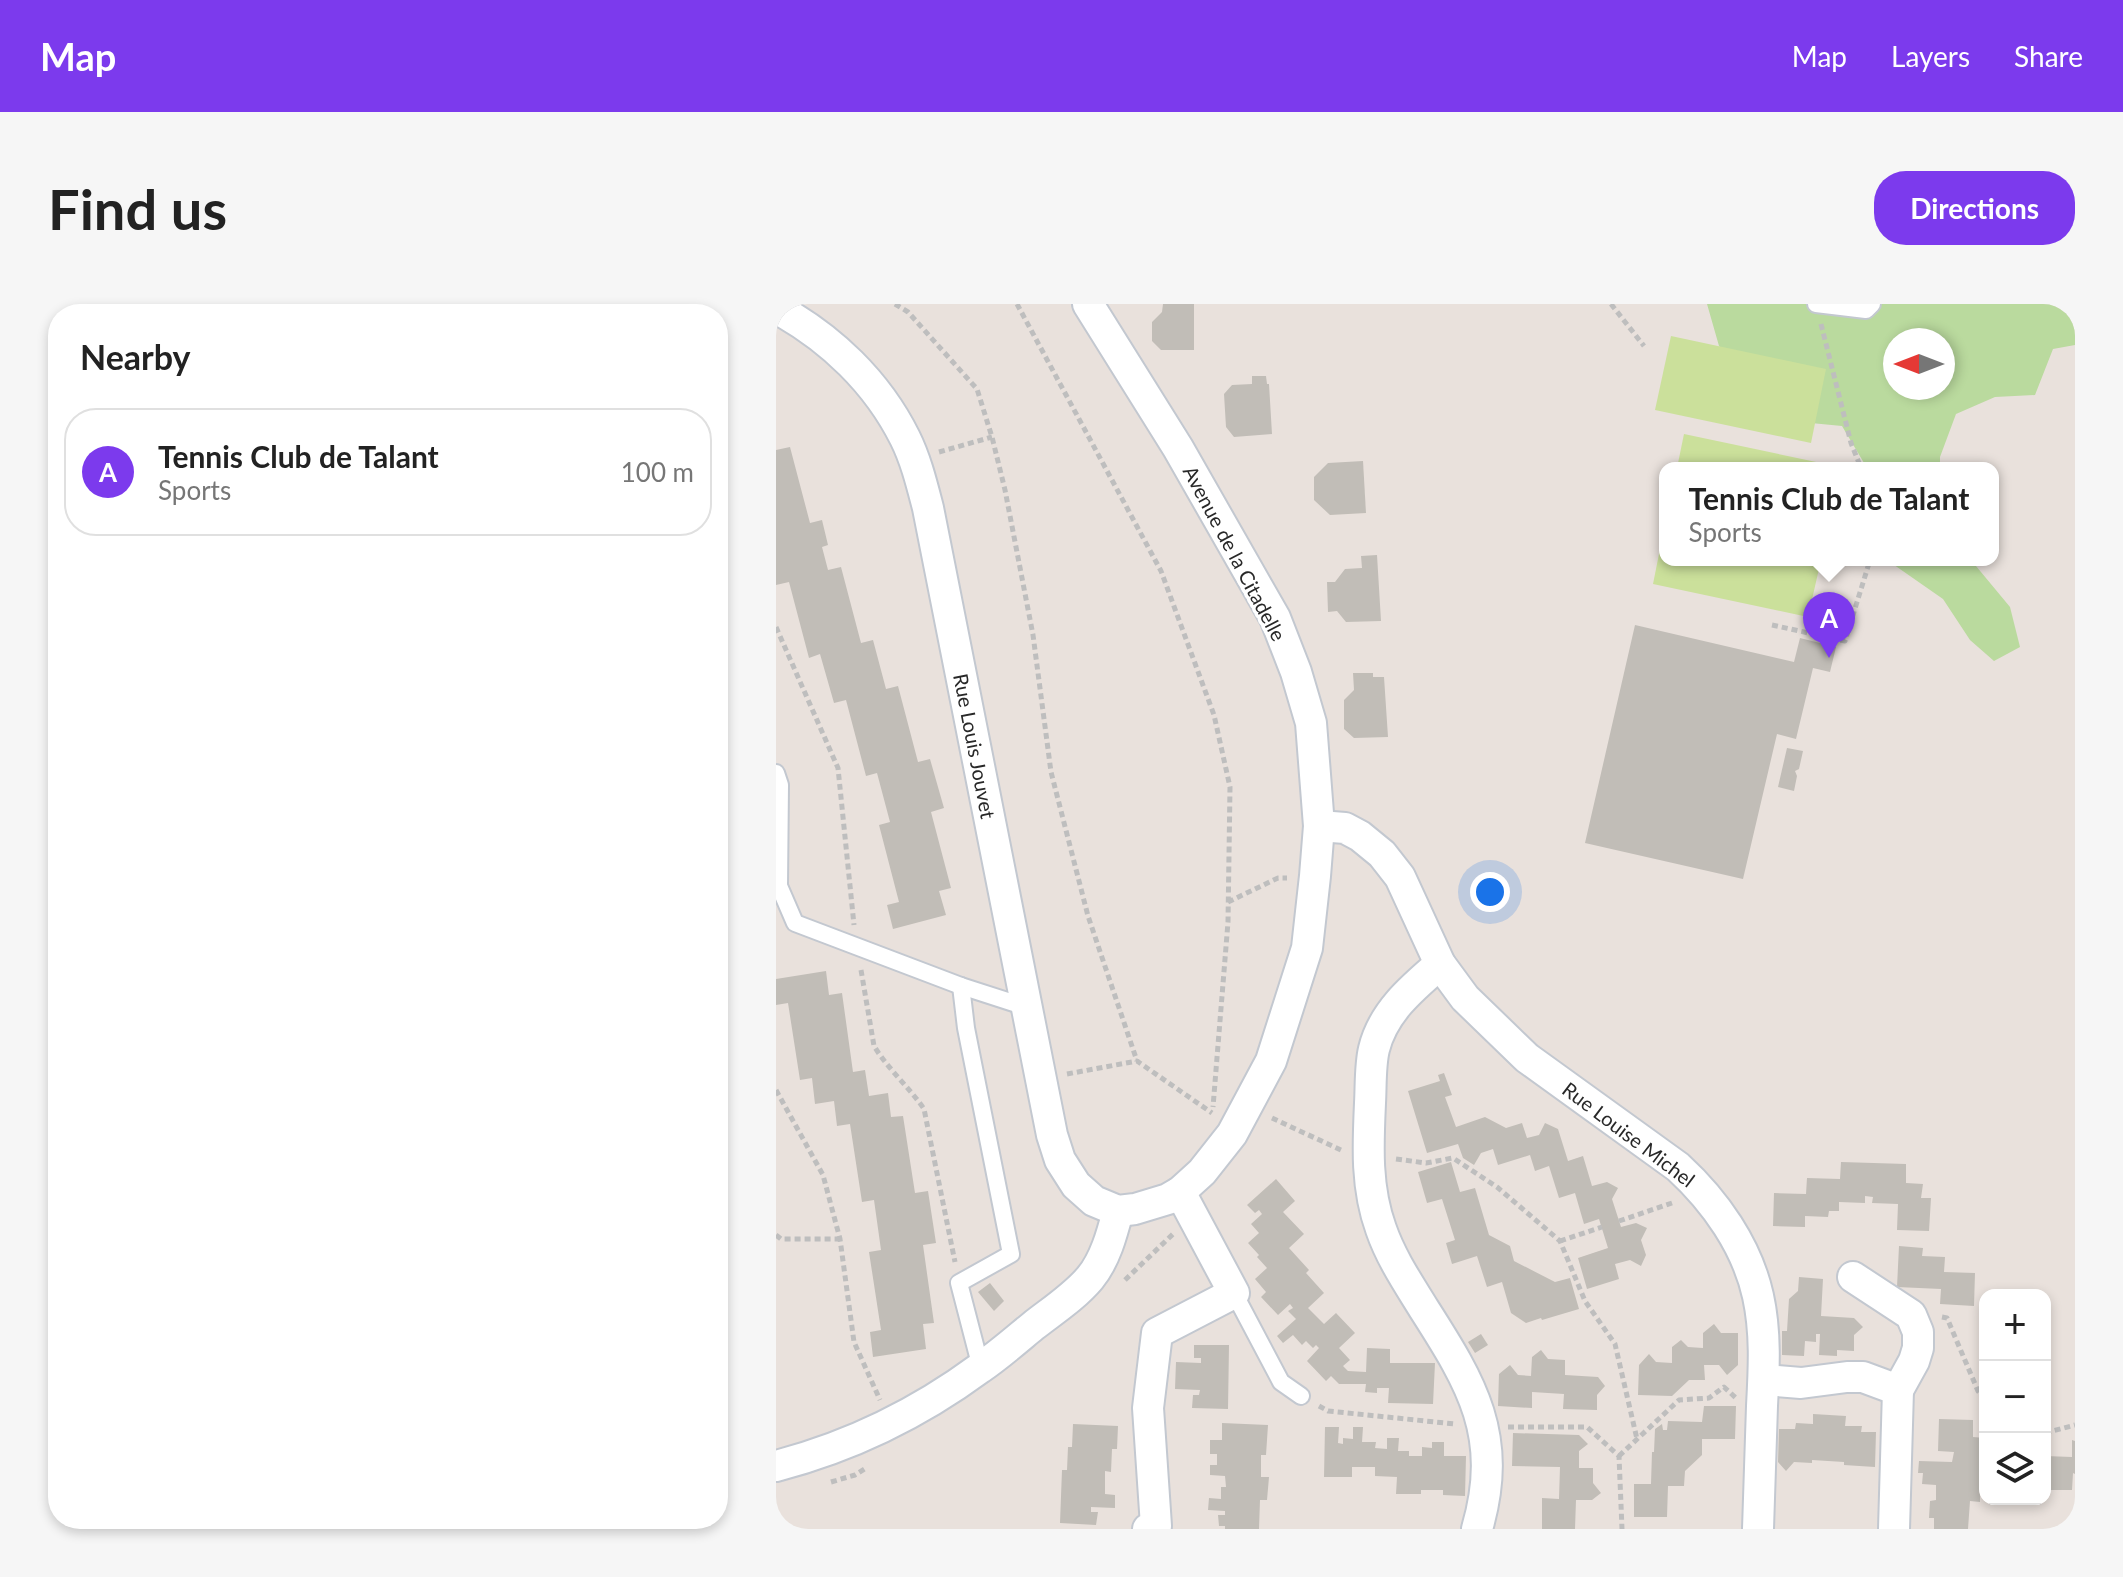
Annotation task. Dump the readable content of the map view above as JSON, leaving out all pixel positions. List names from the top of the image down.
{
  "streets": {
    "street": ["Avenue de la Citadelle", "Rue Louis Jouvet", "Rue Louise Michel"]
  },
  "crossings": [
    ["Avenue de la Citadelle", "Rue Louis Jouvet"],
    ["Avenue de la Citadelle", "Rue Louise Michel"]
  ],
  "north": "left",
  "page": {
    "header": "Map",
    "nav": ["Map", "Layers", "Share"],
    "buttons": "Directions",
    "title": "Find us",
    "heading": "Nearby",
    "list": [
      {
        "mark": "A",
        "name": "Tennis Club de Talant",
        "note": "Sports",
        "value": "100 m"
      }
    ],
    "popup": ["Tennis Club de Talant", "Sports"],
    "pins": "A",
    "map_buttons": ["+", "−"]
  }
}
